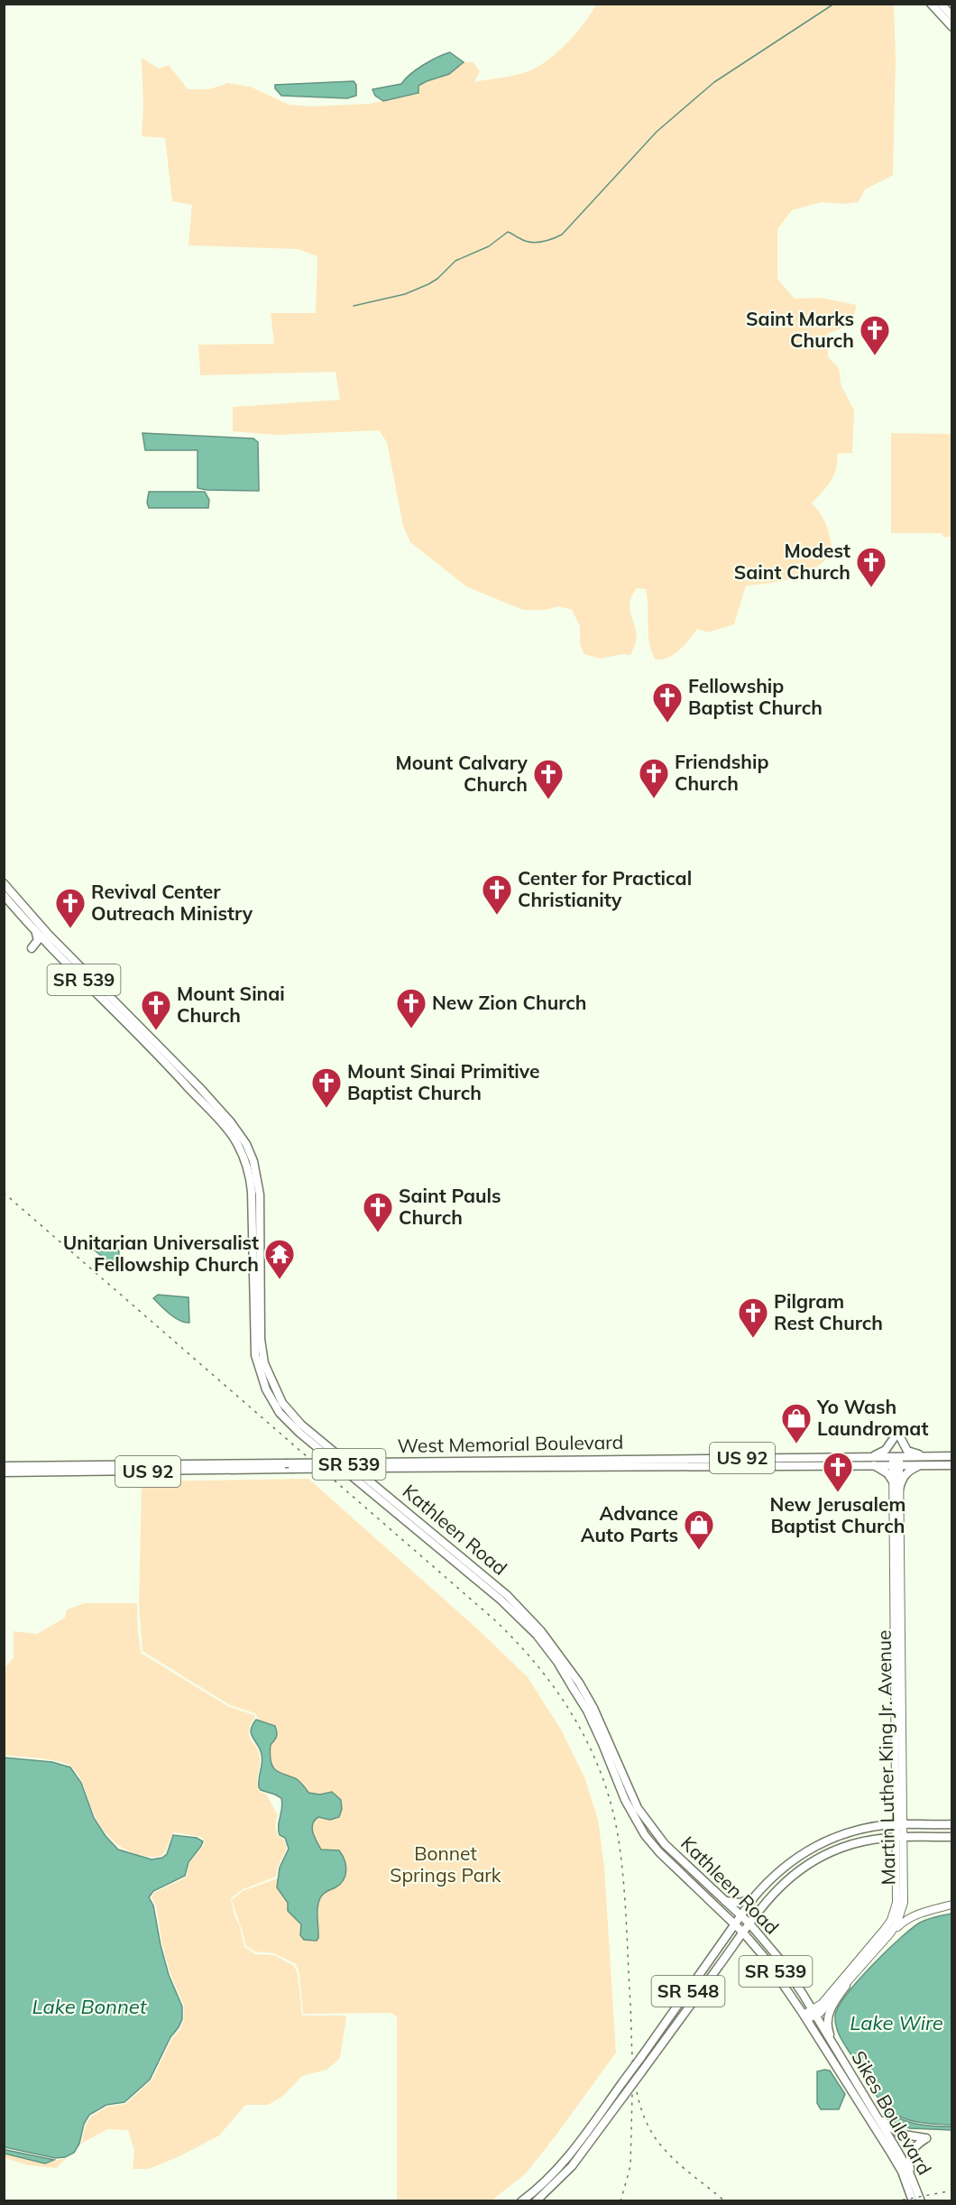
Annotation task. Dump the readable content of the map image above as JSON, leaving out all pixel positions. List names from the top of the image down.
{
  "streets": {
    "main road": [
      "SR 539",
      "West Memorial Boulevard",
      "US 92",
      "Kathleen Road",
      "Martin Luther King Jr. Avenue",
      "SR 548",
      "Sikes Boulevard"
    ]
  },
  "crossings": [
    ["SR 539", "Kathleen Road"],
    ["West Memorial Boulevard", "Martin Luther King Jr. Avenue"],
    ["Kathleen Road", "Martin Luther King Jr. Avenue"],
    ["Kathleen Road", "SR 548"],
    ["Kathleen Road", "Sikes Boulevard"],
    ["Martin Luther King Jr. Avenue", "SR 548"],
    ["Martin Luther King Jr. Avenue", "Sikes Boulevard"]
  ],
  "water": ["Lake Bonnet", "Lake Wire"],
  "parks": ["Bonnet Springs Park"],
  "places": {
    "church": [
      "Saint Marks Church",
      "Modest Saint Church",
      "Fellowship Baptist Church",
      "Friendship Church",
      "Mount Calvary Church",
      "Center for Practical Christianity",
      "Revival Center Outreach Ministry",
      "New Zion Church",
      "Mount Sinai Church",
      "Mount Sinai Primitive Baptist Church",
      "Saint Pauls Church",
      "Pilgram Rest Church",
      "New Jerusalem Baptist Church"
    ],
    "temple": ["Unitarian Universalist Fellowship Church"],
    "shop": ["Yo Wash Laundromat", "Advance Auto Parts"]
  }
}
